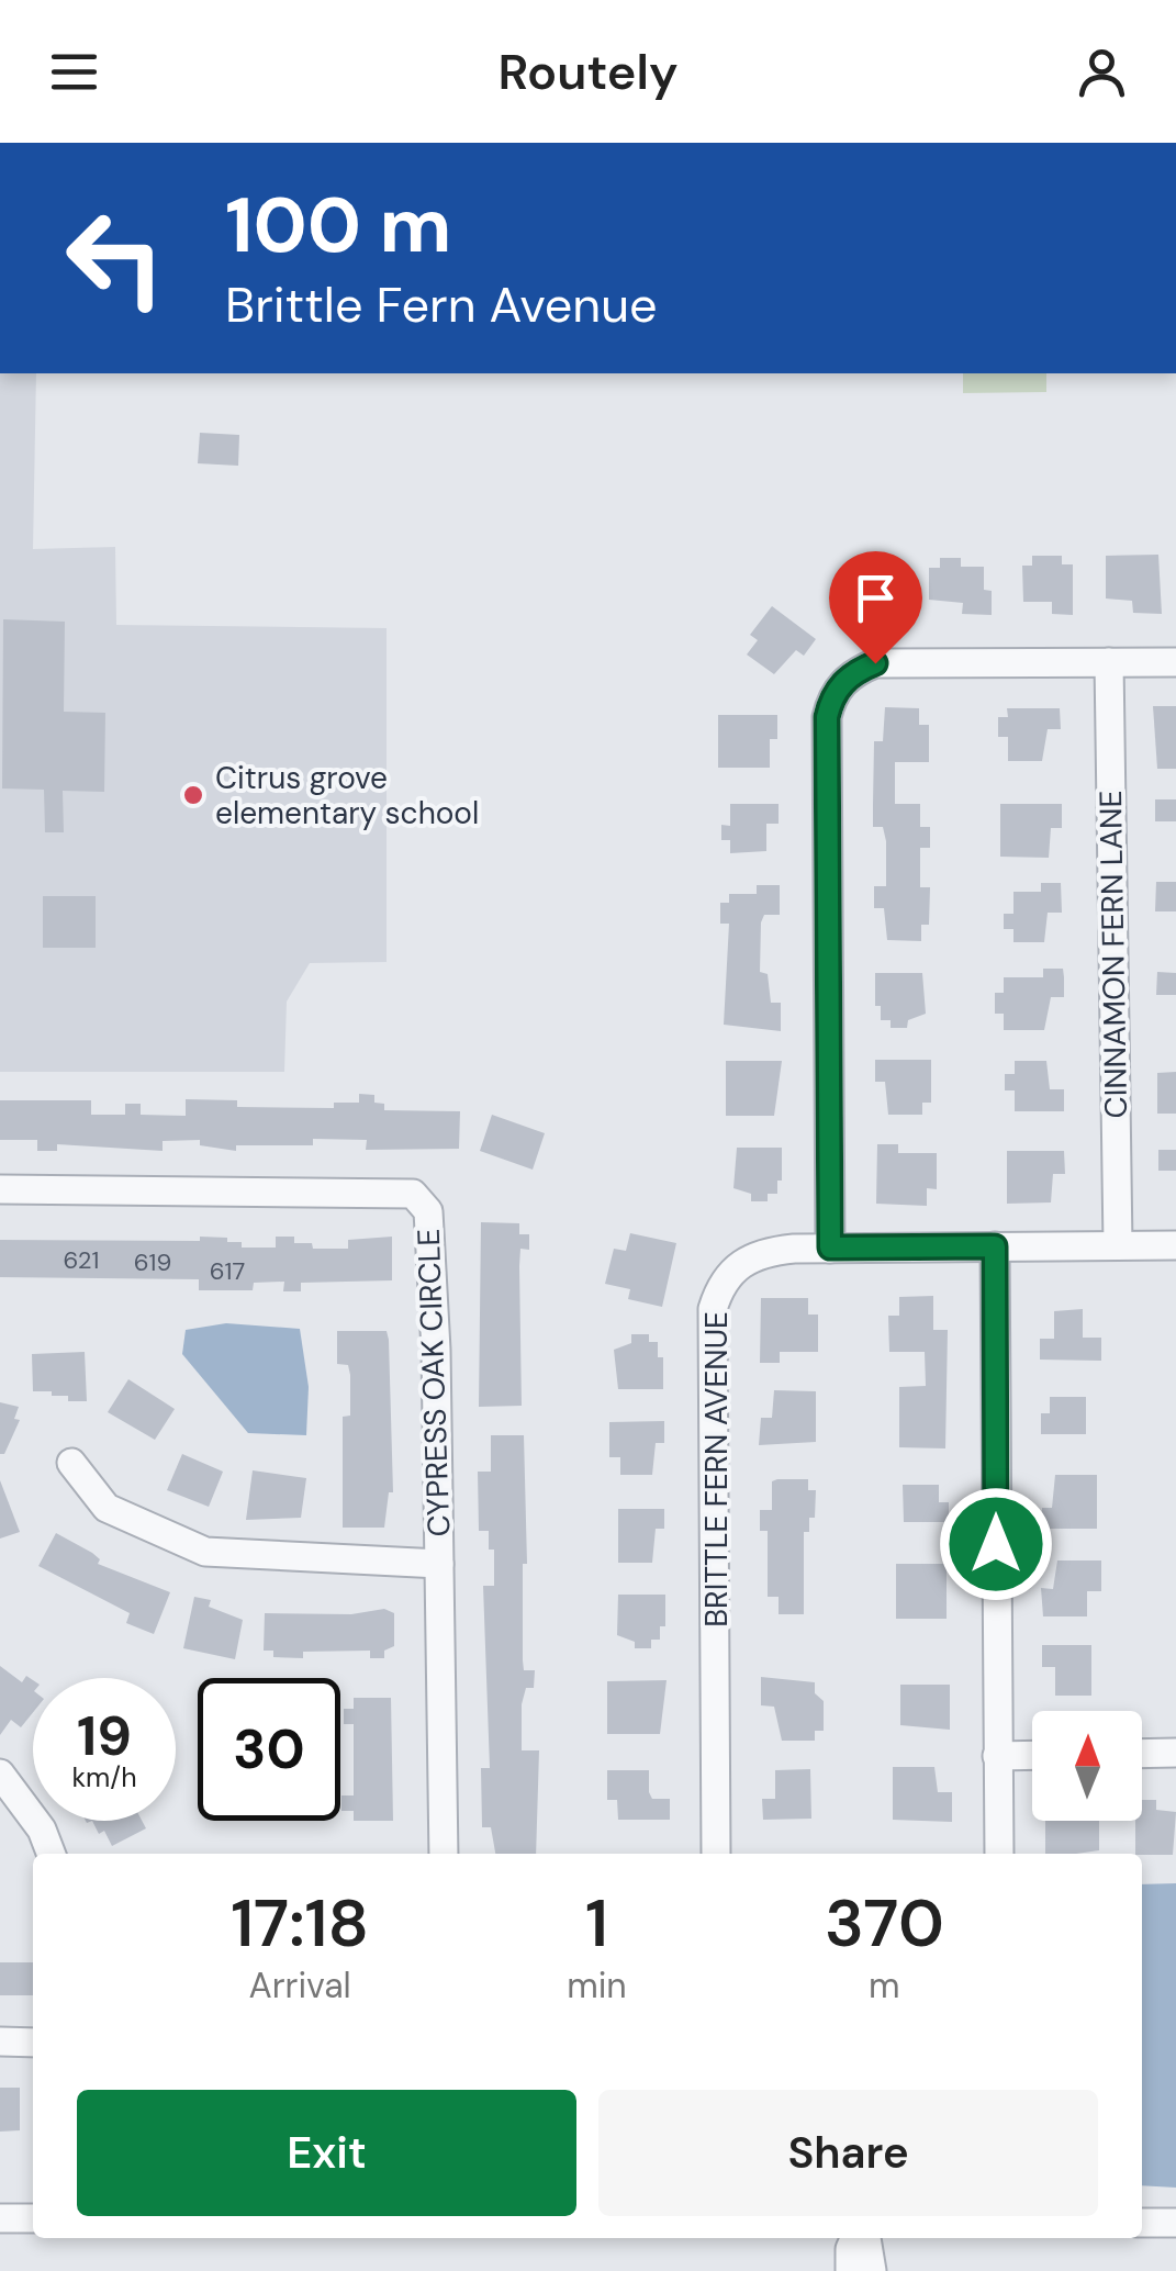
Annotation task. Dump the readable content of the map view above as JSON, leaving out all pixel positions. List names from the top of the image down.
{
  "streets": {
    "street": ["CINNAMON FERN LANE", "CYPRESS OAK CIRCLE", "BRITTLE FERN AVENUE"]
  },
  "crossings": [
    ["CINNAMON FERN LANE", "BRITTLE FERN AVENUE"]
  ],
  "places": ["Citrus grove elementary school"],
  "house_numbers": ["621", "619", "617"],
  "north": "top",
  "page": {
    "header": "Routely",
    "turn": ["100 m", "Brittle Fern Avenue"],
    "speed": "19 km/h",
    "limit": "30",
    "eta": [
      "17:18",
      "Arrival",
      "1",
      "min",
      "370",
      "m"
    ],
    "buttons": ["Exit", "Share"]
  }
}
